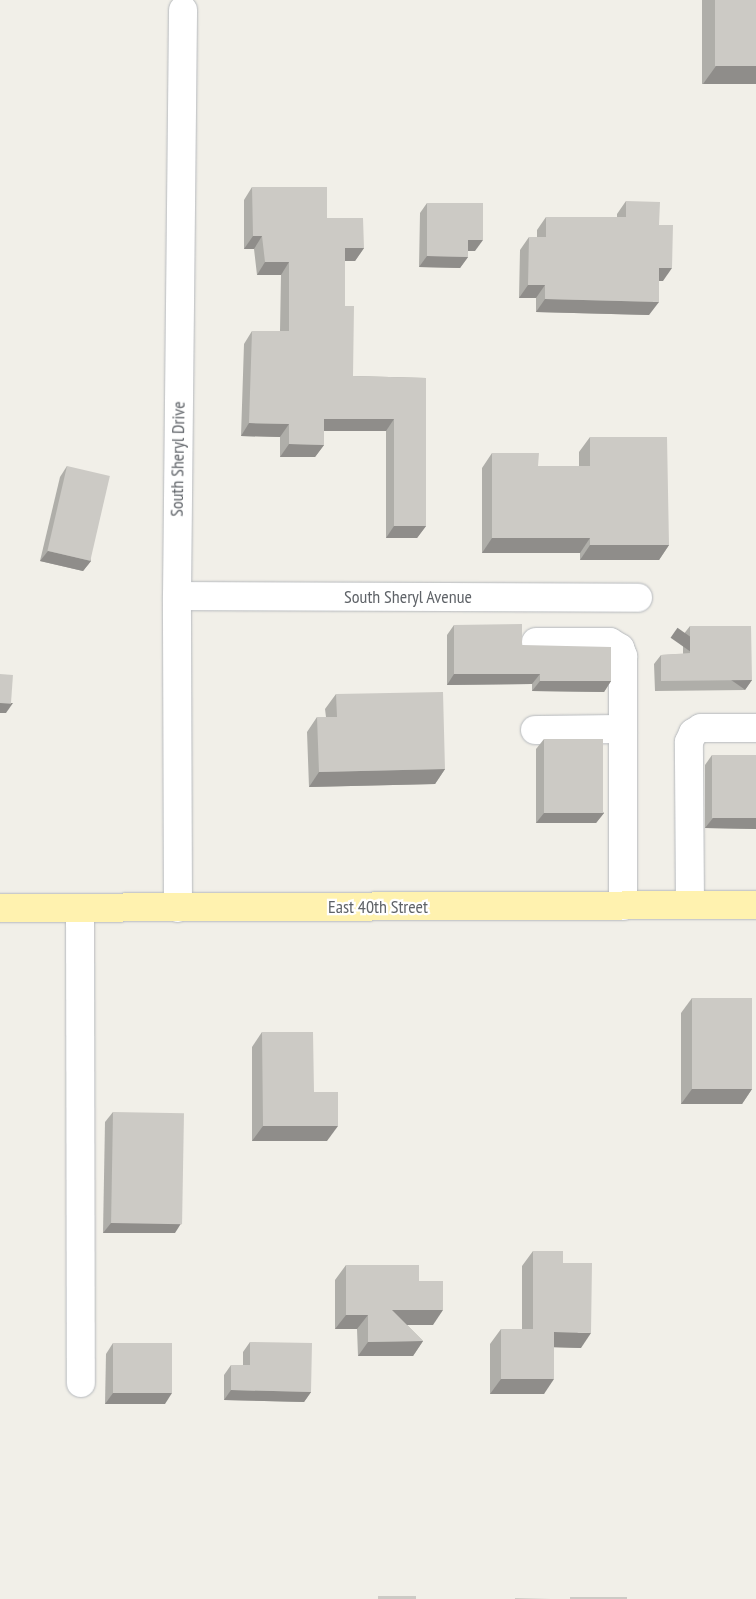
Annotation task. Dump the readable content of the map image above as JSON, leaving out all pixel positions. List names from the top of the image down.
{
  "streets": {
    "main road": ["East 40th Street"],
    "street": ["South Sheryl Drive", "South Sheryl Avenue"]
  },
  "crossings": [
    ["South Sheryl Drive", "South Sheryl Avenue"],
    ["South Sheryl Drive", "East 40th Street"]
  ]
}
